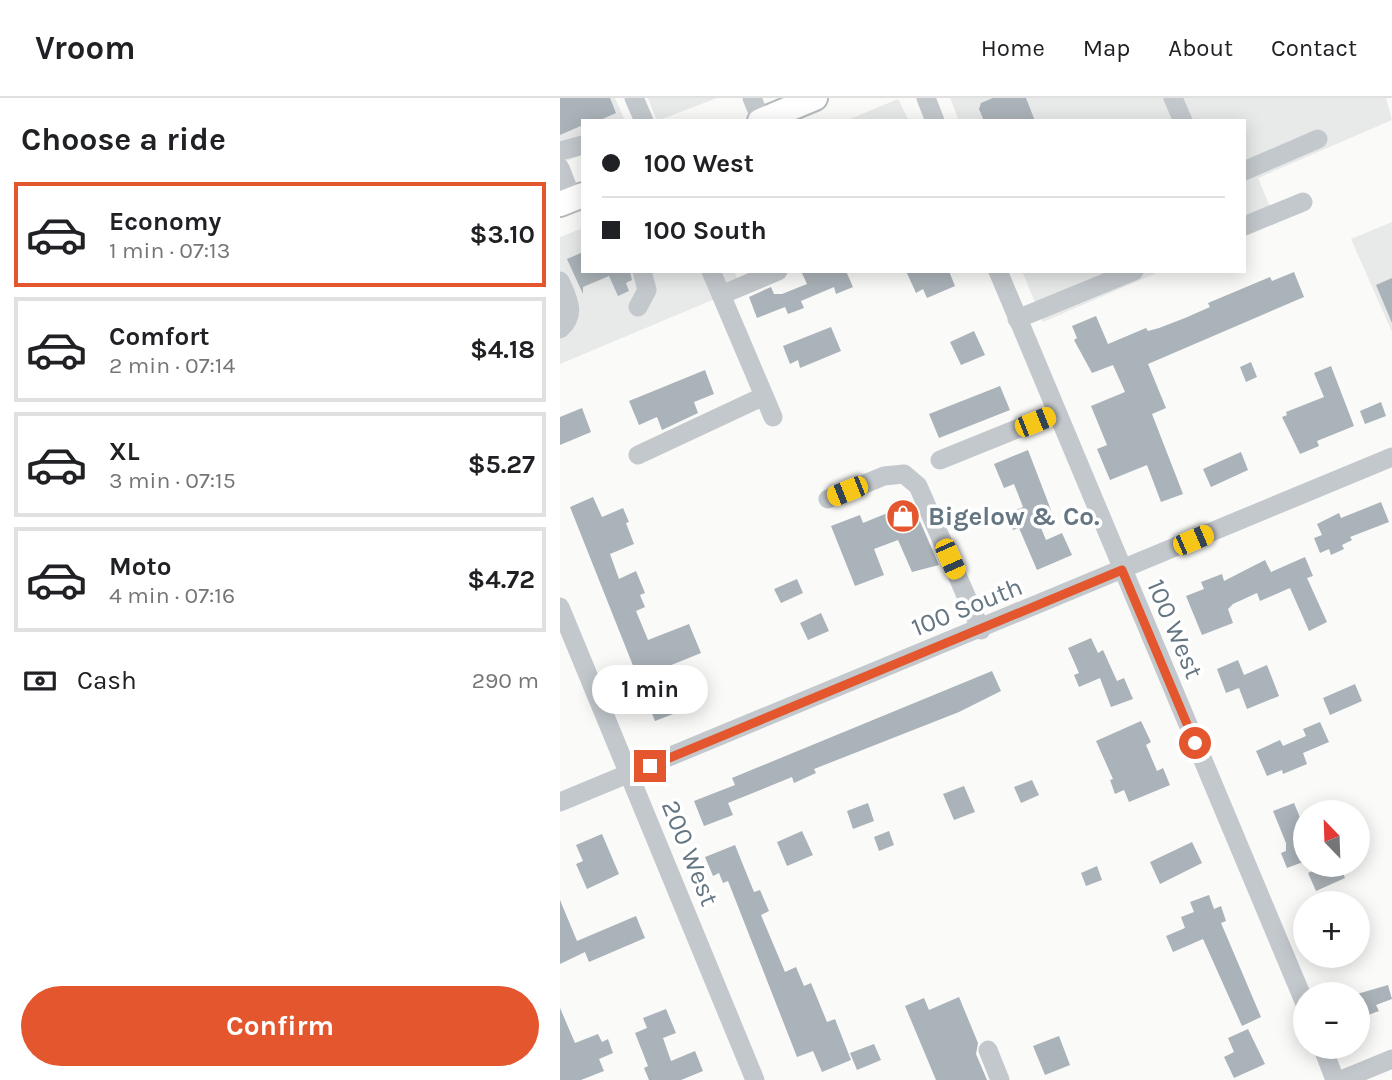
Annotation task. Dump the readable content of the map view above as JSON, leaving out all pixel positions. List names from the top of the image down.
{
  "streets": {
    "street": ["100 South", "100 West", "200 West"]
  },
  "crossings": [
    ["100 South", "100 West"],
    ["100 South", "200 West"]
  ],
  "places": {
    "shop": ["Bigelow & Co."]
  },
  "north": "top left",
  "page": {
    "header": "Vroom",
    "nav": [
      "Home",
      "Map",
      "About",
      "Contact"
    ],
    "heading": "Choose a ride",
    "banner": ["100 West", "100 South"],
    "list": [
      {
        "name": "Economy",
        "note": "1 min · 07:13",
        "value": "$3.10"
      },
      {
        "name": "Comfort",
        "note": "2 min · 07:14",
        "value": "$4.18"
      },
      {
        "name": "XL",
        "note": "3 min · 07:15",
        "value": "$5.27"
      },
      {
        "name": "Moto",
        "note": "4 min · 07:16",
        "value": "$4.72"
      }
    ],
    "pay": ["Cash", "290 m"],
    "bubble": "1 min",
    "map_buttons": ["+", "−"],
    "buttons": "Confirm"
  }
}
